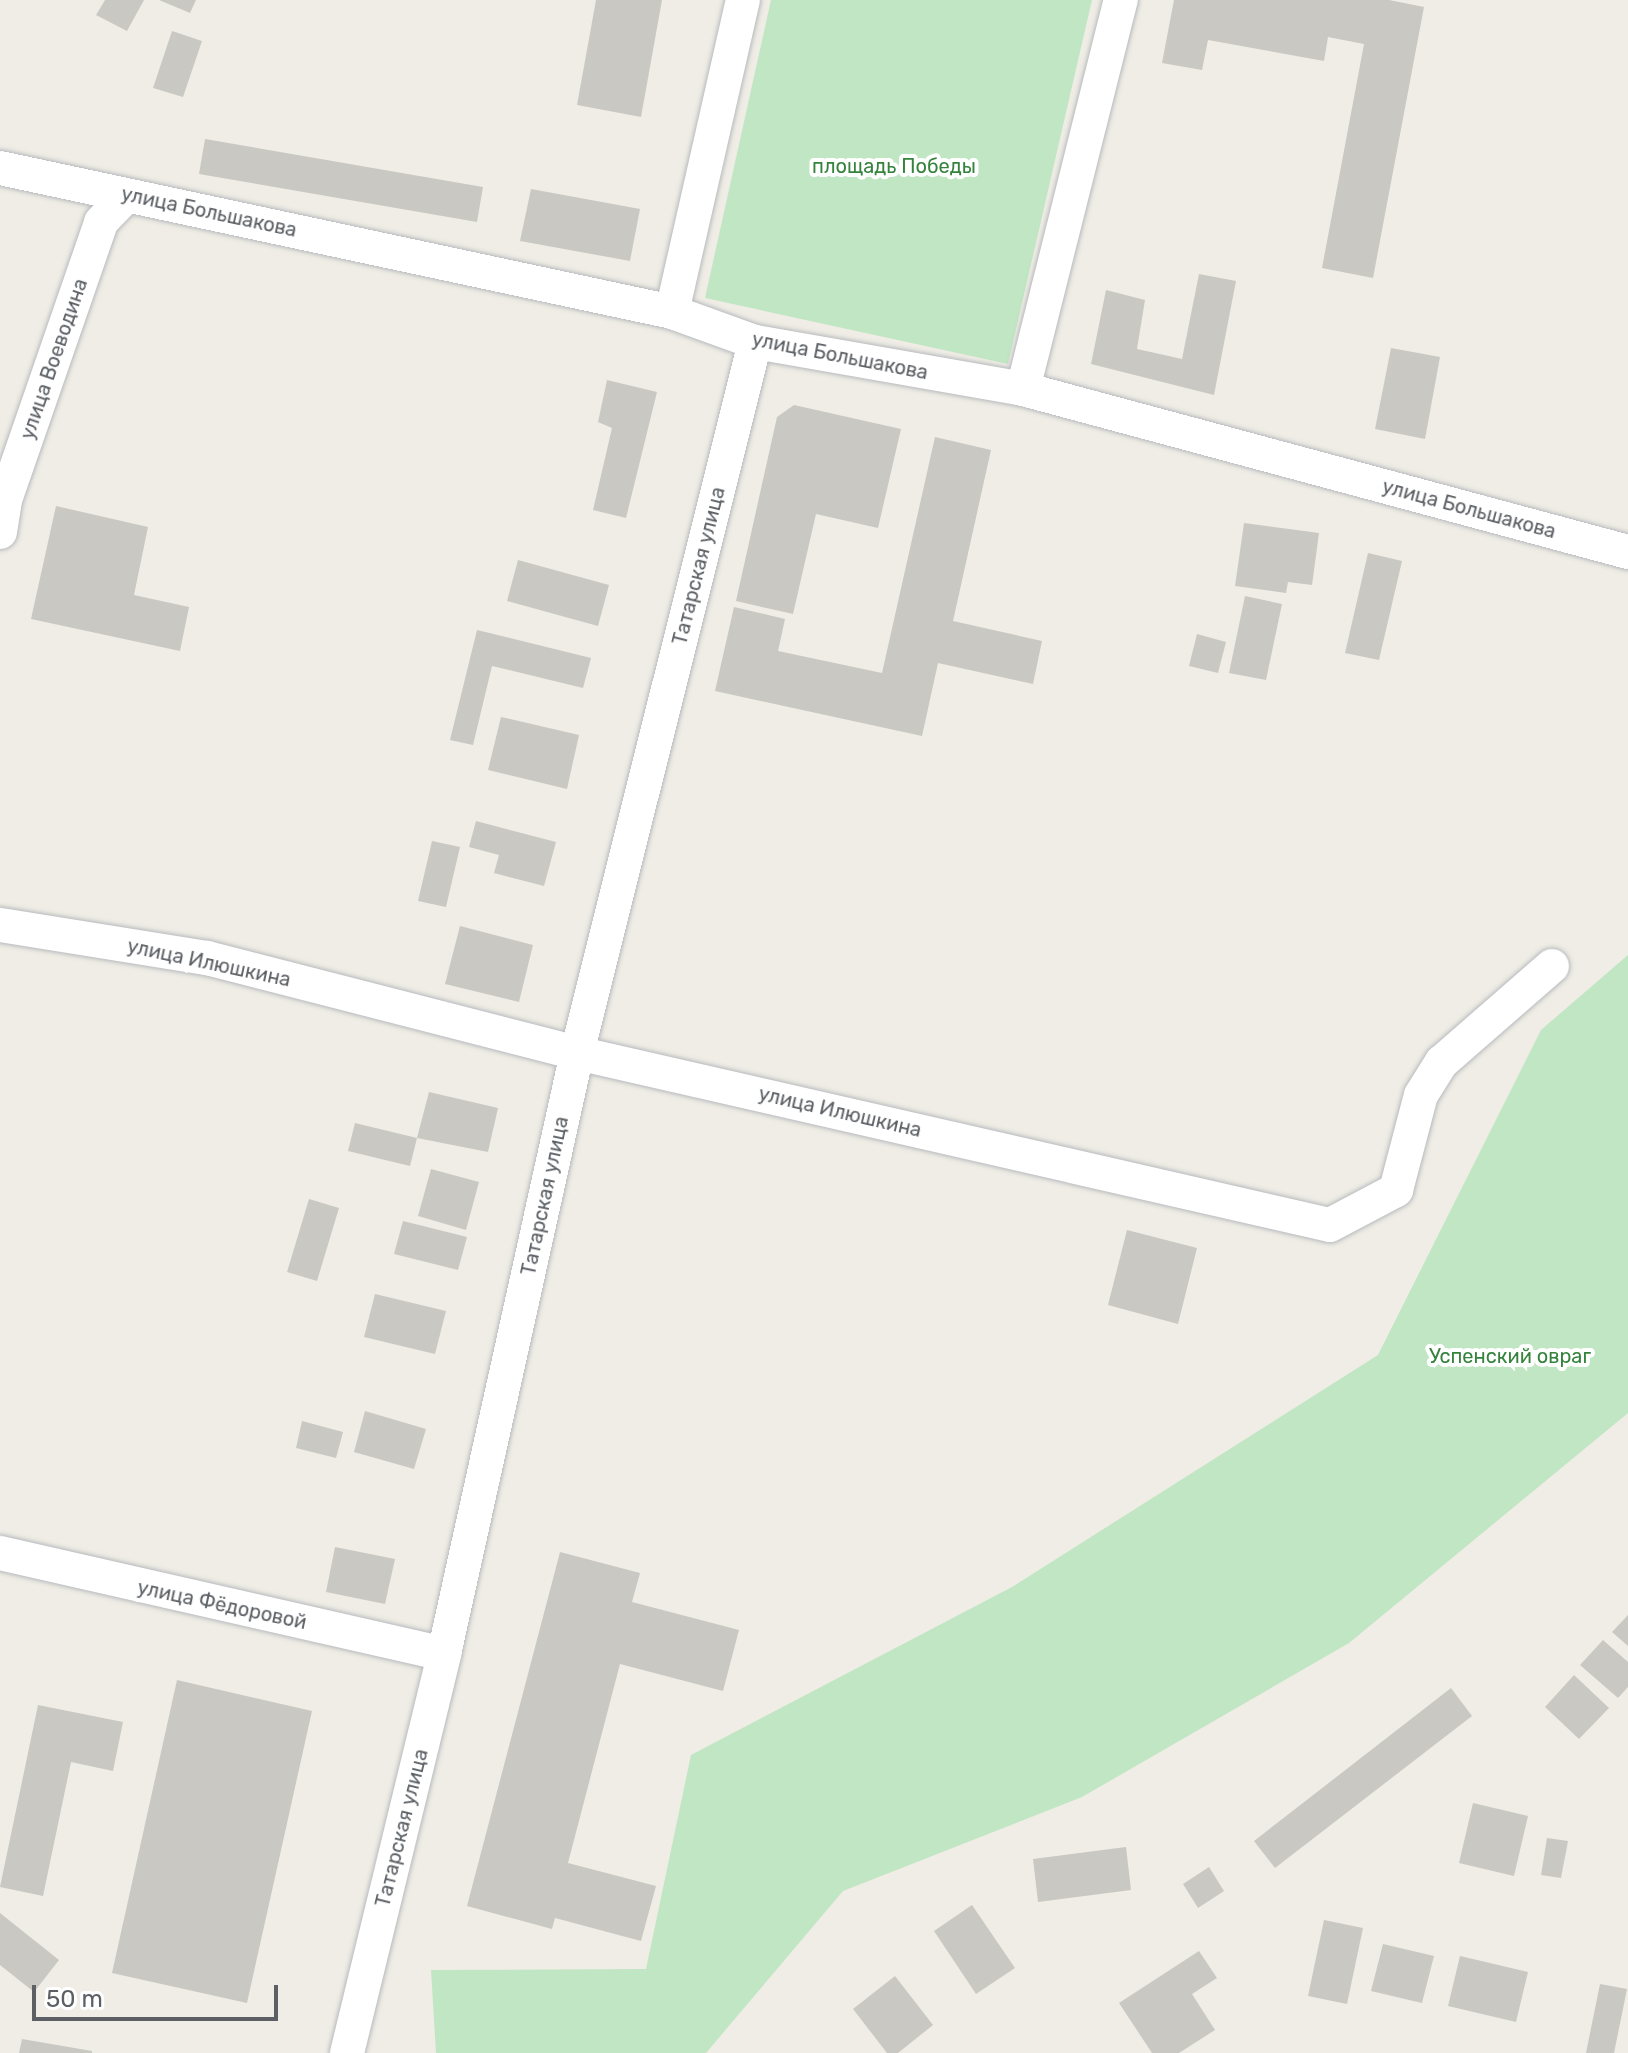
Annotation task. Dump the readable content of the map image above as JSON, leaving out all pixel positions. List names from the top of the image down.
{
  "streets": {
    "street": [
      "улица Большакова",
      "улица Воеводина",
      "Татарская улица",
      "улица Илюшкина",
      "улица Фёдоровой"
    ]
  },
  "crossings": [
    ["улица Большакова", "улица Воеводина"],
    ["улица Большакова", "Татарская улица"],
    ["Татарская улица", "улица Илюшкина"],
    ["Татарская улица", "улица Фёдоровой"]
  ],
  "parks": ["площадь Победы", "Успенский овраг"],
  "scale_bar": "50 m"
}
